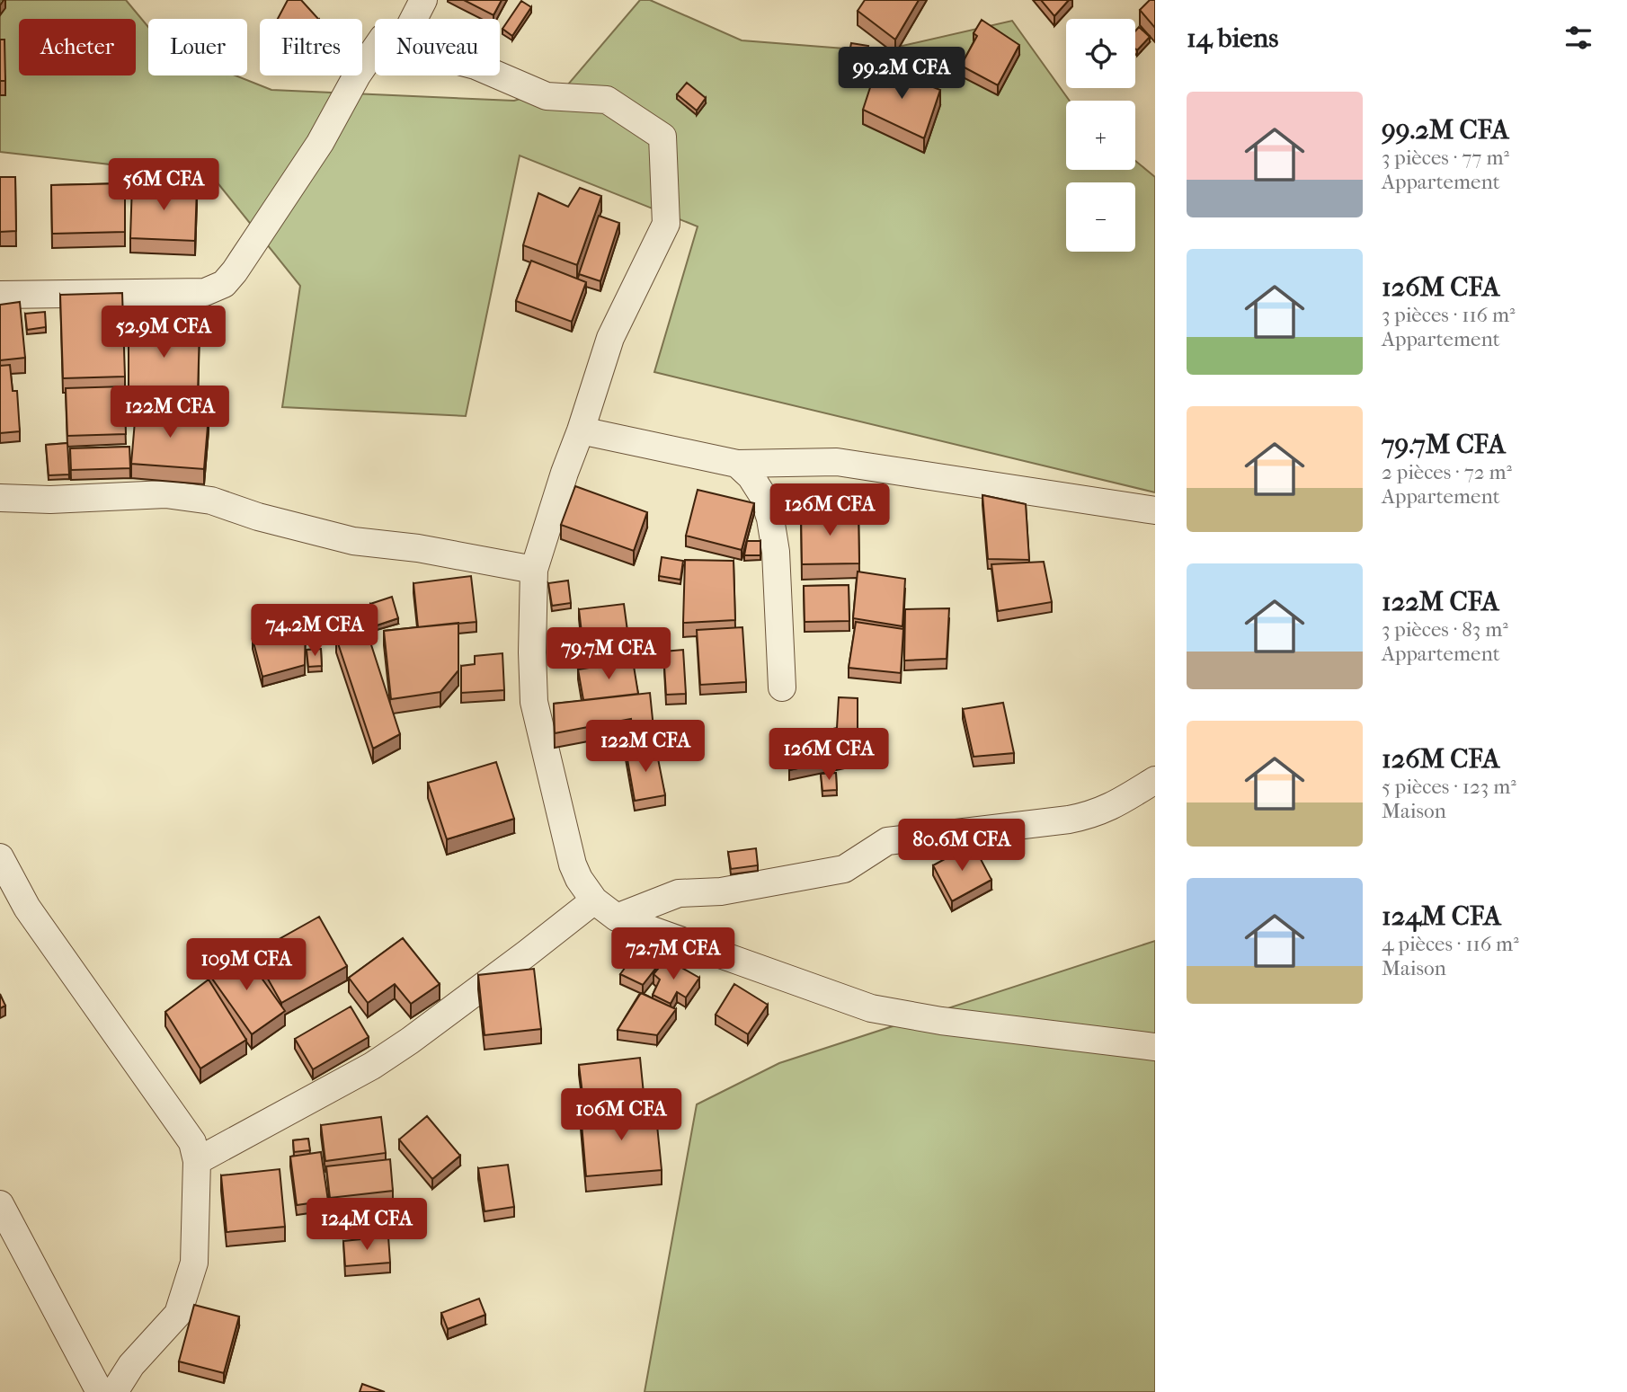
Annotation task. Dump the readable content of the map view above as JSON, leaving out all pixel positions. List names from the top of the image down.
{
  "page": {
    "heading": "14 biens",
    "map_buttons": ["+", "−"],
    "chip": [
      "Acheter",
      "Louer",
      "Filtres",
      "Nouveau"
    ],
    "price": [
      "99.2M CFA",
      "56M CFA",
      "52.9M CFA",
      "122M CFA",
      "126M CFA",
      "74.2M CFA",
      "79.7M CFA",
      "122M CFA",
      "126M CFA",
      "80.6M CFA",
      "72.7M CFA",
      "109M CFA",
      "106M CFA",
      "124M CFA"
    ],
    "list": [
      {
        "name": "99.2M CFA",
        "note": "3 pièces · 77 m² · Appartement"
      },
      {
        "name": "126M CFA",
        "note": "3 pièces · 116 m² · Appartement"
      },
      {
        "name": "79.7M CFA",
        "note": "2 pièces · 72 m² · Appartement"
      },
      {
        "name": "122M CFA",
        "note": "3 pièces · 83 m² · Appartement"
      },
      {
        "name": "126M CFA",
        "note": "5 pièces · 123 m² · Maison"
      },
      {
        "name": "124M CFA",
        "note": "4 pièces · 116 m² · Maison"
      }
    ]
  }
}
